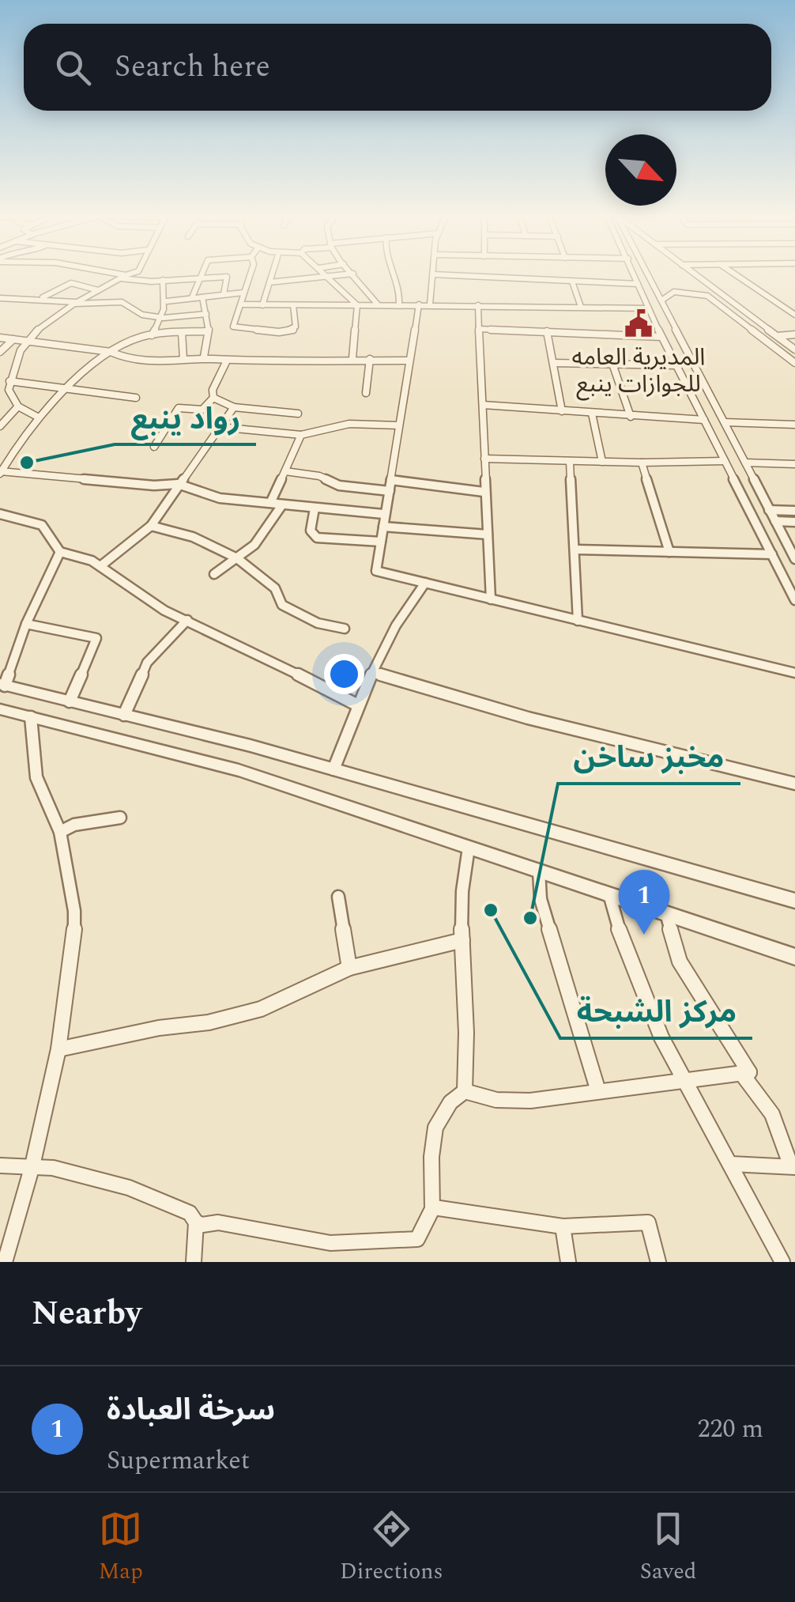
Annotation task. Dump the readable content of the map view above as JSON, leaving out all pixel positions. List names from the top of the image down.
{
  "places": {
    "public building": ["المديرية العامه للجوازات ينبع"],
    "other": ["رواد ينبع", "مركز الشبحة", "مخبز ساخن"]
  },
  "north": "bottom right",
  "page": {
    "search": "Search here",
    "pins": "1",
    "heading": "Nearby",
    "list": [
      {
        "mark": "1",
        "name": "سرخة العبادة",
        "note": "Supermarket",
        "value": "220 m"
      }
    ],
    "nav": ["Map", "Directions", "Saved"]
  }
}
